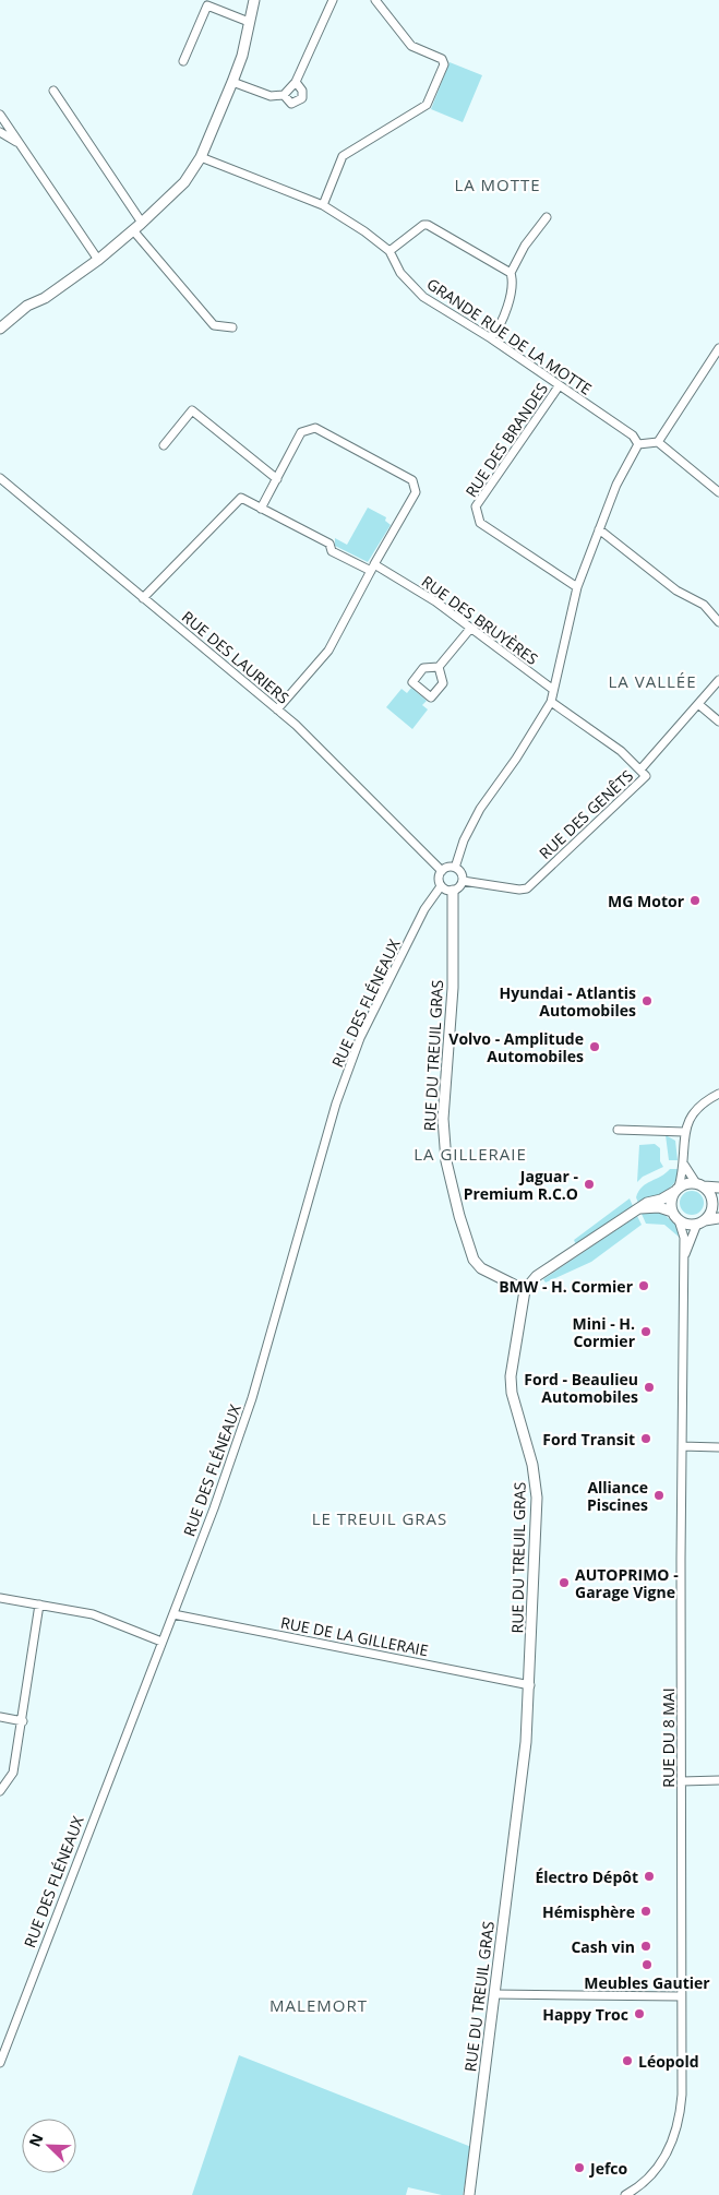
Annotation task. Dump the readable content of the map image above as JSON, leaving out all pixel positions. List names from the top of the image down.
{
  "streets": {
    "street": [
      "GRANDE RUE DE LA MOTTE",
      "RUE DES BRANDES",
      "RUE DES BRUYÈRES",
      "RUE DES LAURIERS",
      "RUE DES GENÊTS",
      "RUE DES FLÉNEAUX",
      "RUE DU TREUIL GRAS",
      "RUE DE LA GILLERAIE",
      "RUE DU 8 MAI"
    ]
  },
  "crossings": [
    ["GRANDE RUE DE LA MOTTE", "RUE DES BRANDES"],
    ["RUE DES BRUYÈRES", "RUE DES LAURIERS"],
    ["RUE DES LAURIERS", "RUE DES GENÊTS"],
    ["RUE DES LAURIERS", "RUE DES FLÉNEAUX"],
    ["RUE DES LAURIERS", "RUE DU TREUIL GRAS"],
    ["RUE DES GENÊTS", "RUE DES FLÉNEAUX"],
    ["RUE DES GENÊTS", "RUE DU TREUIL GRAS"],
    ["RUE DES FLÉNEAUX", "RUE DU TREUIL GRAS"],
    ["RUE DES FLÉNEAUX", "RUE DE LA GILLERAIE"],
    ["RUE DU TREUIL GRAS", "RUE DE LA GILLERAIE"]
  ],
  "districts": [
    "LA MOTTE",
    "LA VALLÉE",
    "LA GILLERAIE",
    "LE TREUIL GRAS",
    "MALEMORT"
  ],
  "places": [
    "MG Motor",
    "Hyundai - Atlantis Automobiles",
    "Volvo - Amplitude Automobiles",
    "Jaguar - Premium R.C.O",
    "BMW - H. Cormier",
    "Mini - H. Cormier",
    "Ford - Beaulieu Automobiles",
    "Ford Transit",
    "Alliance Piscines",
    "AUTOPRIMO - Garage Vigne",
    "Électro Dépôt",
    "Hémisphère",
    "Cash vin",
    "Meubles Gautier",
    "Happy Troc",
    "Léopold",
    "Jefco"
  ],
  "north": "top left"
}
